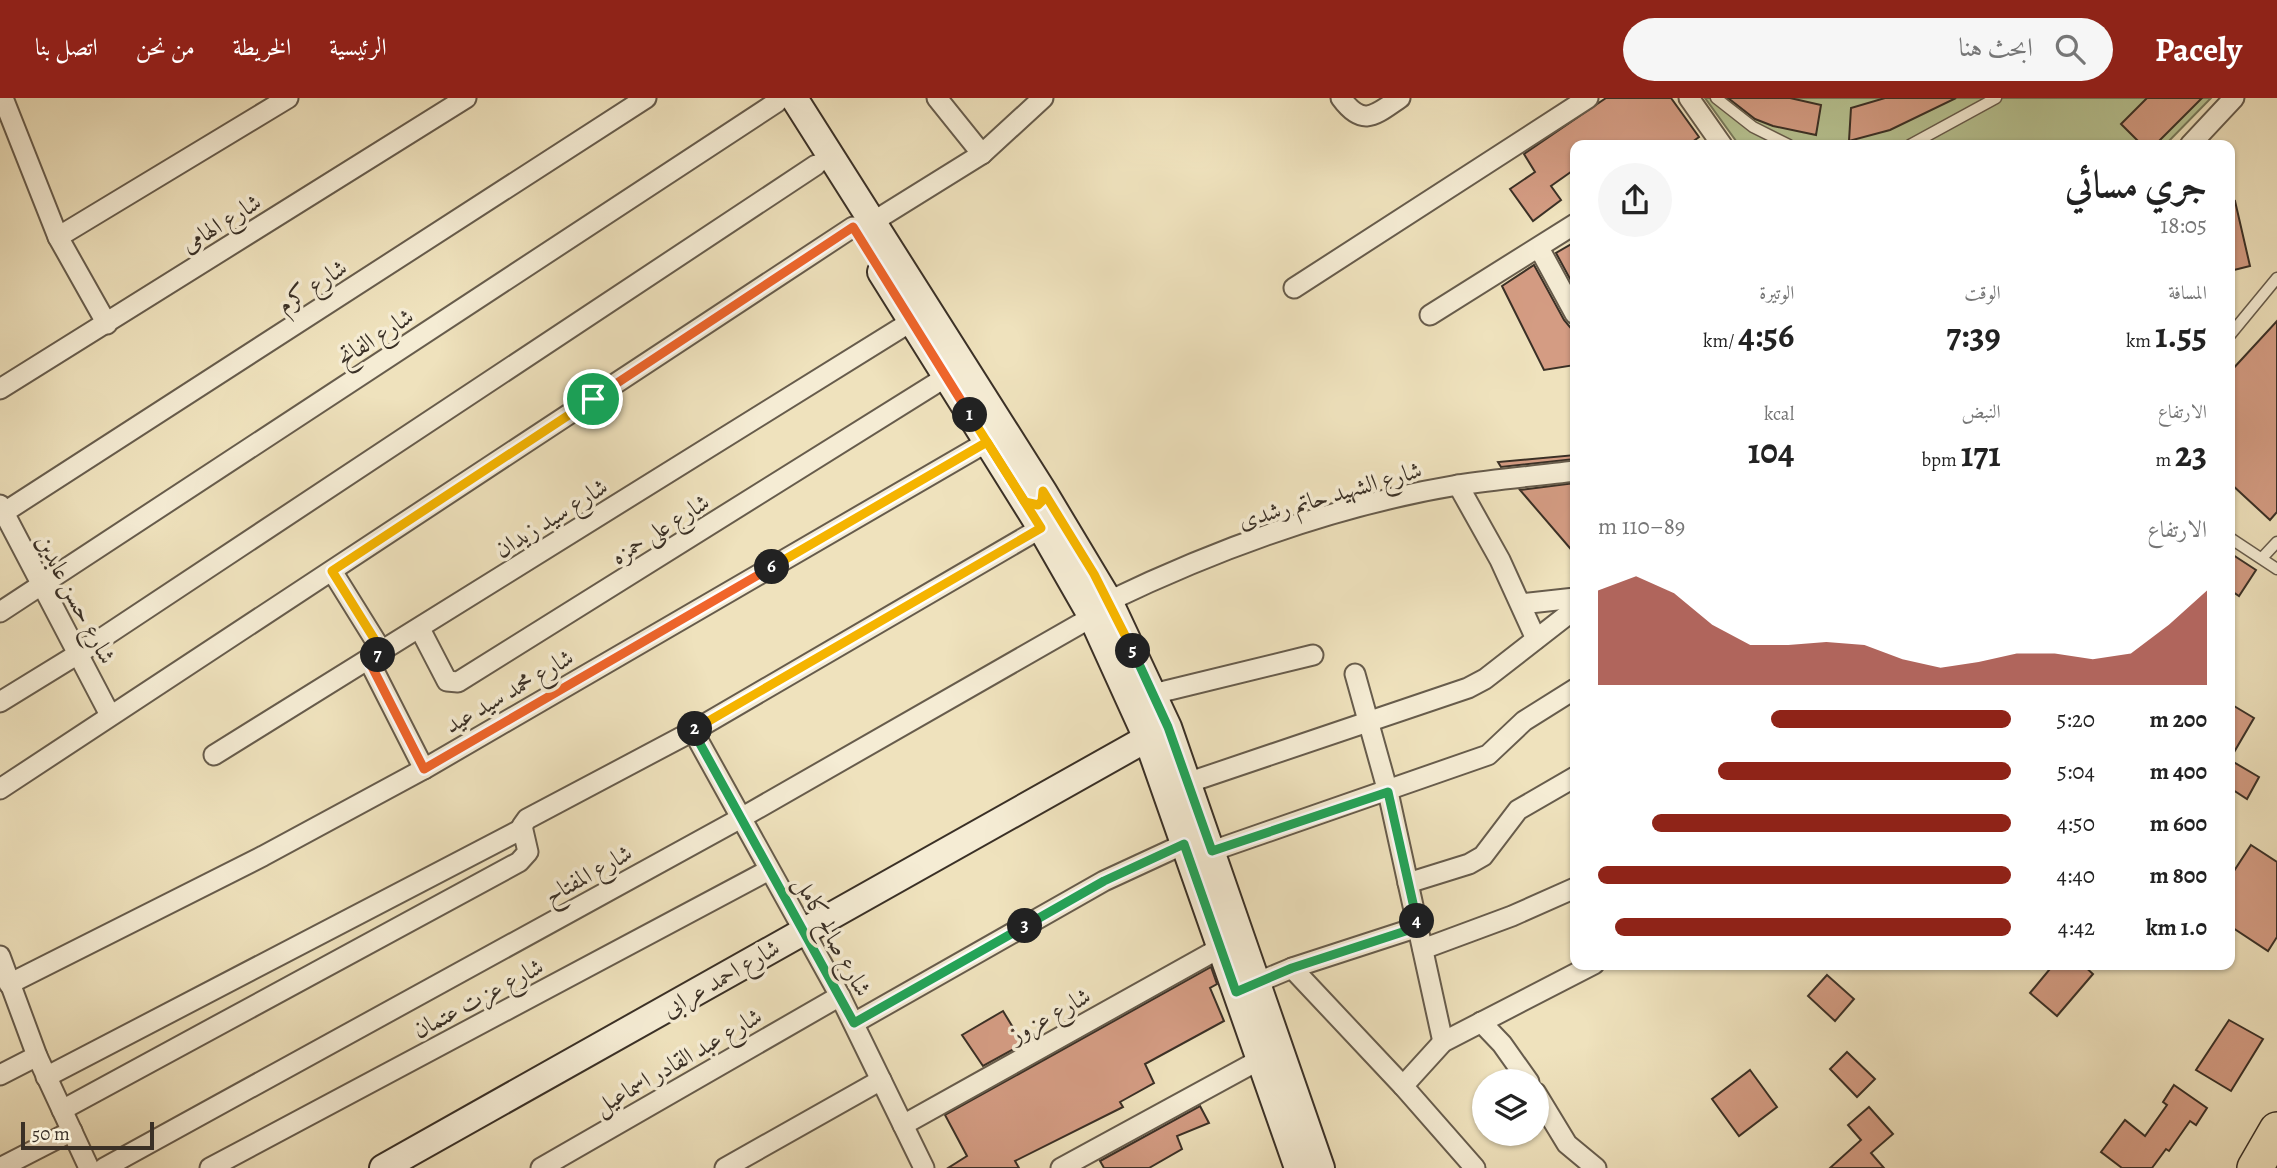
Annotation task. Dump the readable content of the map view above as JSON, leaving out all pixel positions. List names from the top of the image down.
{
  "streets": {
    "street": [
      "شارع الهامى",
      "شارع كرم",
      "شارع الفاتح",
      "شارع الشهيد حاتم رشدى",
      "شارع سيد زيدان",
      "شارع على حمزه",
      "شارع حسن عابدين",
      "شارع محمد سيد عيد",
      "شارع المفتاح",
      "شارع صالح كامل",
      "شارع احمد عرابى",
      "شارع عزت عتمان",
      "شارع عزوز",
      "شارع عبد القادر اسماعيل"
    ]
  },
  "crossings": [
    ["شارع كرم", "شارع حسن عابدين"],
    ["شارع الفاتح", "شارع حسن عابدين"],
    ["شارع الشهيد حاتم رشدى", "شارع المفتاح"],
    ["شارع سيد زيدان", "شارع على حمزه"],
    ["شارع المفتاح", "شارع صالح كامل"],
    ["شارع صالح كامل", "شارع احمد عرابى"],
    ["شارع صالح كامل", "شارع عزت عتمان"],
    ["شارع صالح كامل", "شارع عزوز"],
    ["شارع صالح كامل", "شارع عبد القادر اسماعيل"]
  ],
  "scale_bar": "50 m",
  "page": {
    "header": "Pacely",
    "search": "ابحث هنا",
    "nav": [
      "الرئيسية",
      "الخريطة",
      "من نحن",
      "اتصل بنا"
    ],
    "heading": ["جري مسائي", "18:05"],
    "stats": [
      ["المسافة", "1.55 km"],
      ["الوقت", "7:39"],
      ["الوتيرة", "4:56 /km"],
      ["الارتفاع", "23 m"],
      ["النبض", "171 bpm"],
      ["kcal", "104"]
    ],
    "pins": [
      "1",
      "6",
      "5",
      "7",
      "2",
      "4",
      "3"
    ],
    "chart": ["الارتفاع", "89–110 m"],
    "list": [
      {
        "name": "200 m",
        "note": "5:20"
      },
      {
        "name": "400 m",
        "note": "5:04"
      },
      {
        "name": "600 m",
        "note": "4:50"
      },
      {
        "name": "800 m",
        "note": "4:40"
      },
      {
        "name": "1.0 km",
        "note": "4:42"
      }
    ],
    "scale": "50 m"
  }
}
